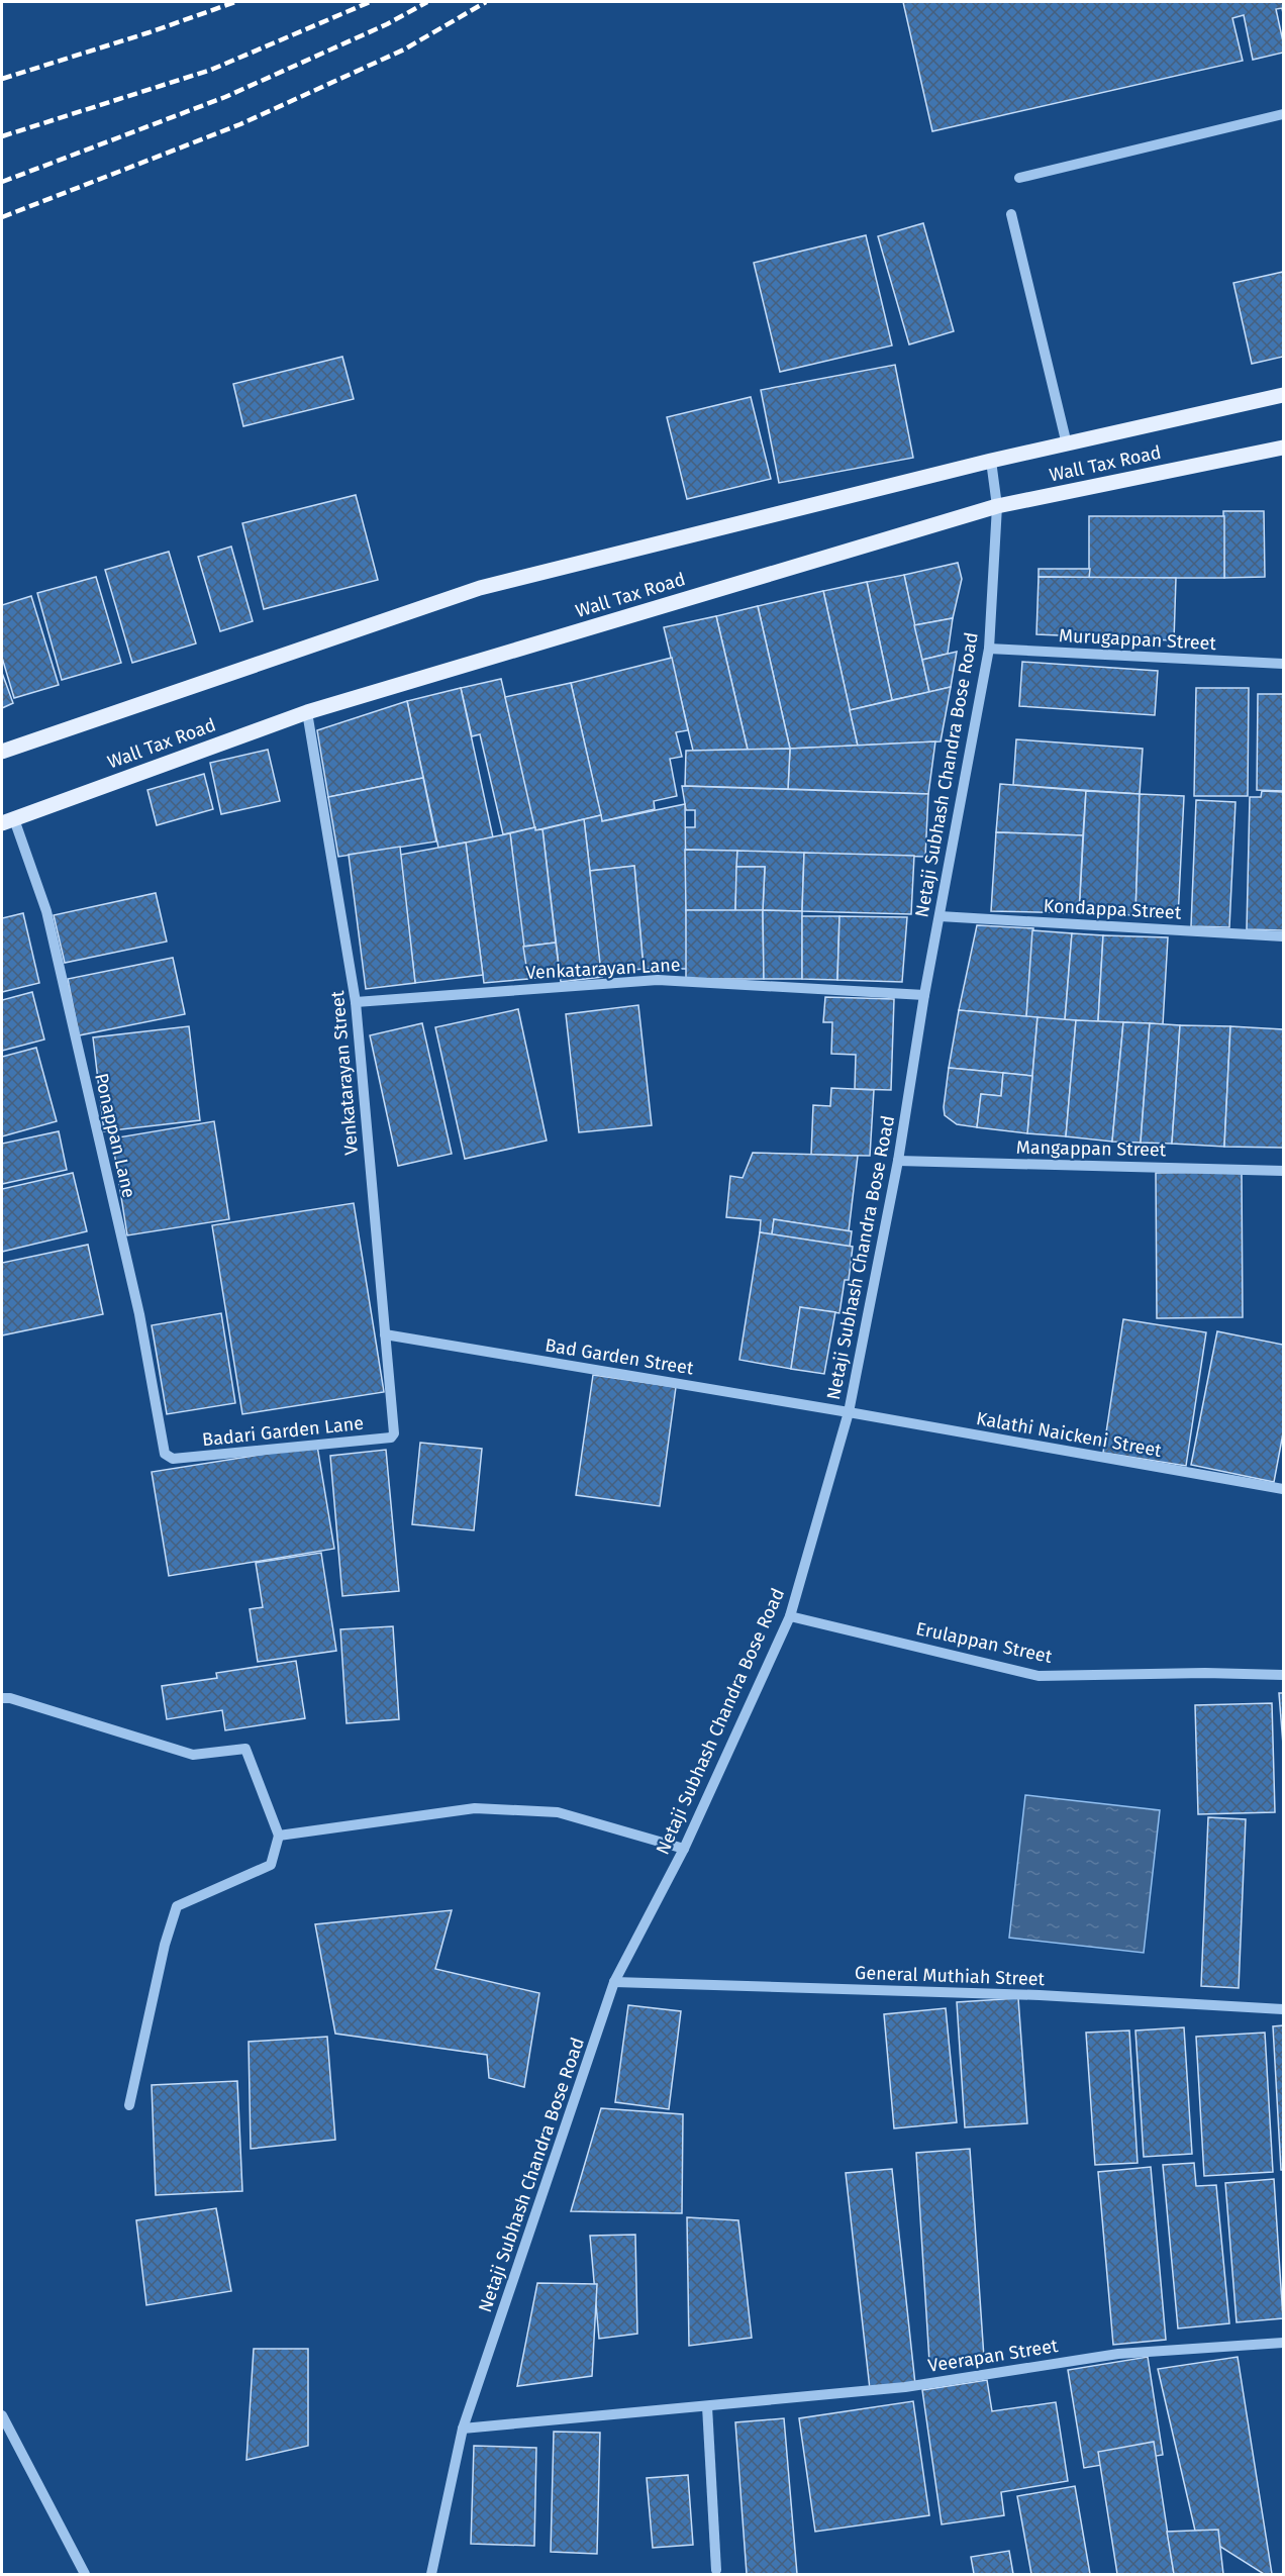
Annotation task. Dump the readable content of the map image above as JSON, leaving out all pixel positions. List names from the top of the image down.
{
  "streets": {
    "main road": ["Wall Tax Road"],
    "street": [
      "Murugappan Street",
      "Netaji Subhash Chandra Bose Road",
      "Kondappa Street",
      "Venkatarayan Lane",
      "Venkatarayan Street",
      "Ponappan Lane",
      "Mangappan Street",
      "Bad Garden Street",
      "Badari Garden Lane",
      "Kalathi Naickeni Street",
      "Erulappan Street",
      "General Muthiah Street",
      "Veerapan Street"
    ]
  },
  "crossings": [
    ["Wall Tax Road", "Netaji Subhash Chandra Bose Road"],
    ["Wall Tax Road", "Venkatarayan Street"],
    ["Wall Tax Road", "Ponappan Lane"],
    ["Murugappan Street", "Netaji Subhash Chandra Bose Road"],
    ["Netaji Subhash Chandra Bose Road", "Kondappa Street"],
    ["Netaji Subhash Chandra Bose Road", "Venkatarayan Lane"],
    ["Netaji Subhash Chandra Bose Road", "Mangappan Street"],
    ["Netaji Subhash Chandra Bose Road", "Bad Garden Street"],
    ["Netaji Subhash Chandra Bose Road", "Kalathi Naickeni Street"],
    ["Netaji Subhash Chandra Bose Road", "Erulappan Street"],
    ["Netaji Subhash Chandra Bose Road", "General Muthiah Street"],
    ["Netaji Subhash Chandra Bose Road", "Veerapan Street"],
    ["Venkatarayan Lane", "Venkatarayan Street"],
    ["Venkatarayan Street", "Bad Garden Street"],
    ["Venkatarayan Street", "Badari Garden Lane"],
    ["Ponappan Lane", "Badari Garden Lane"],
    ["Bad Garden Street", "Kalathi Naickeni Street"]
  ]
}
